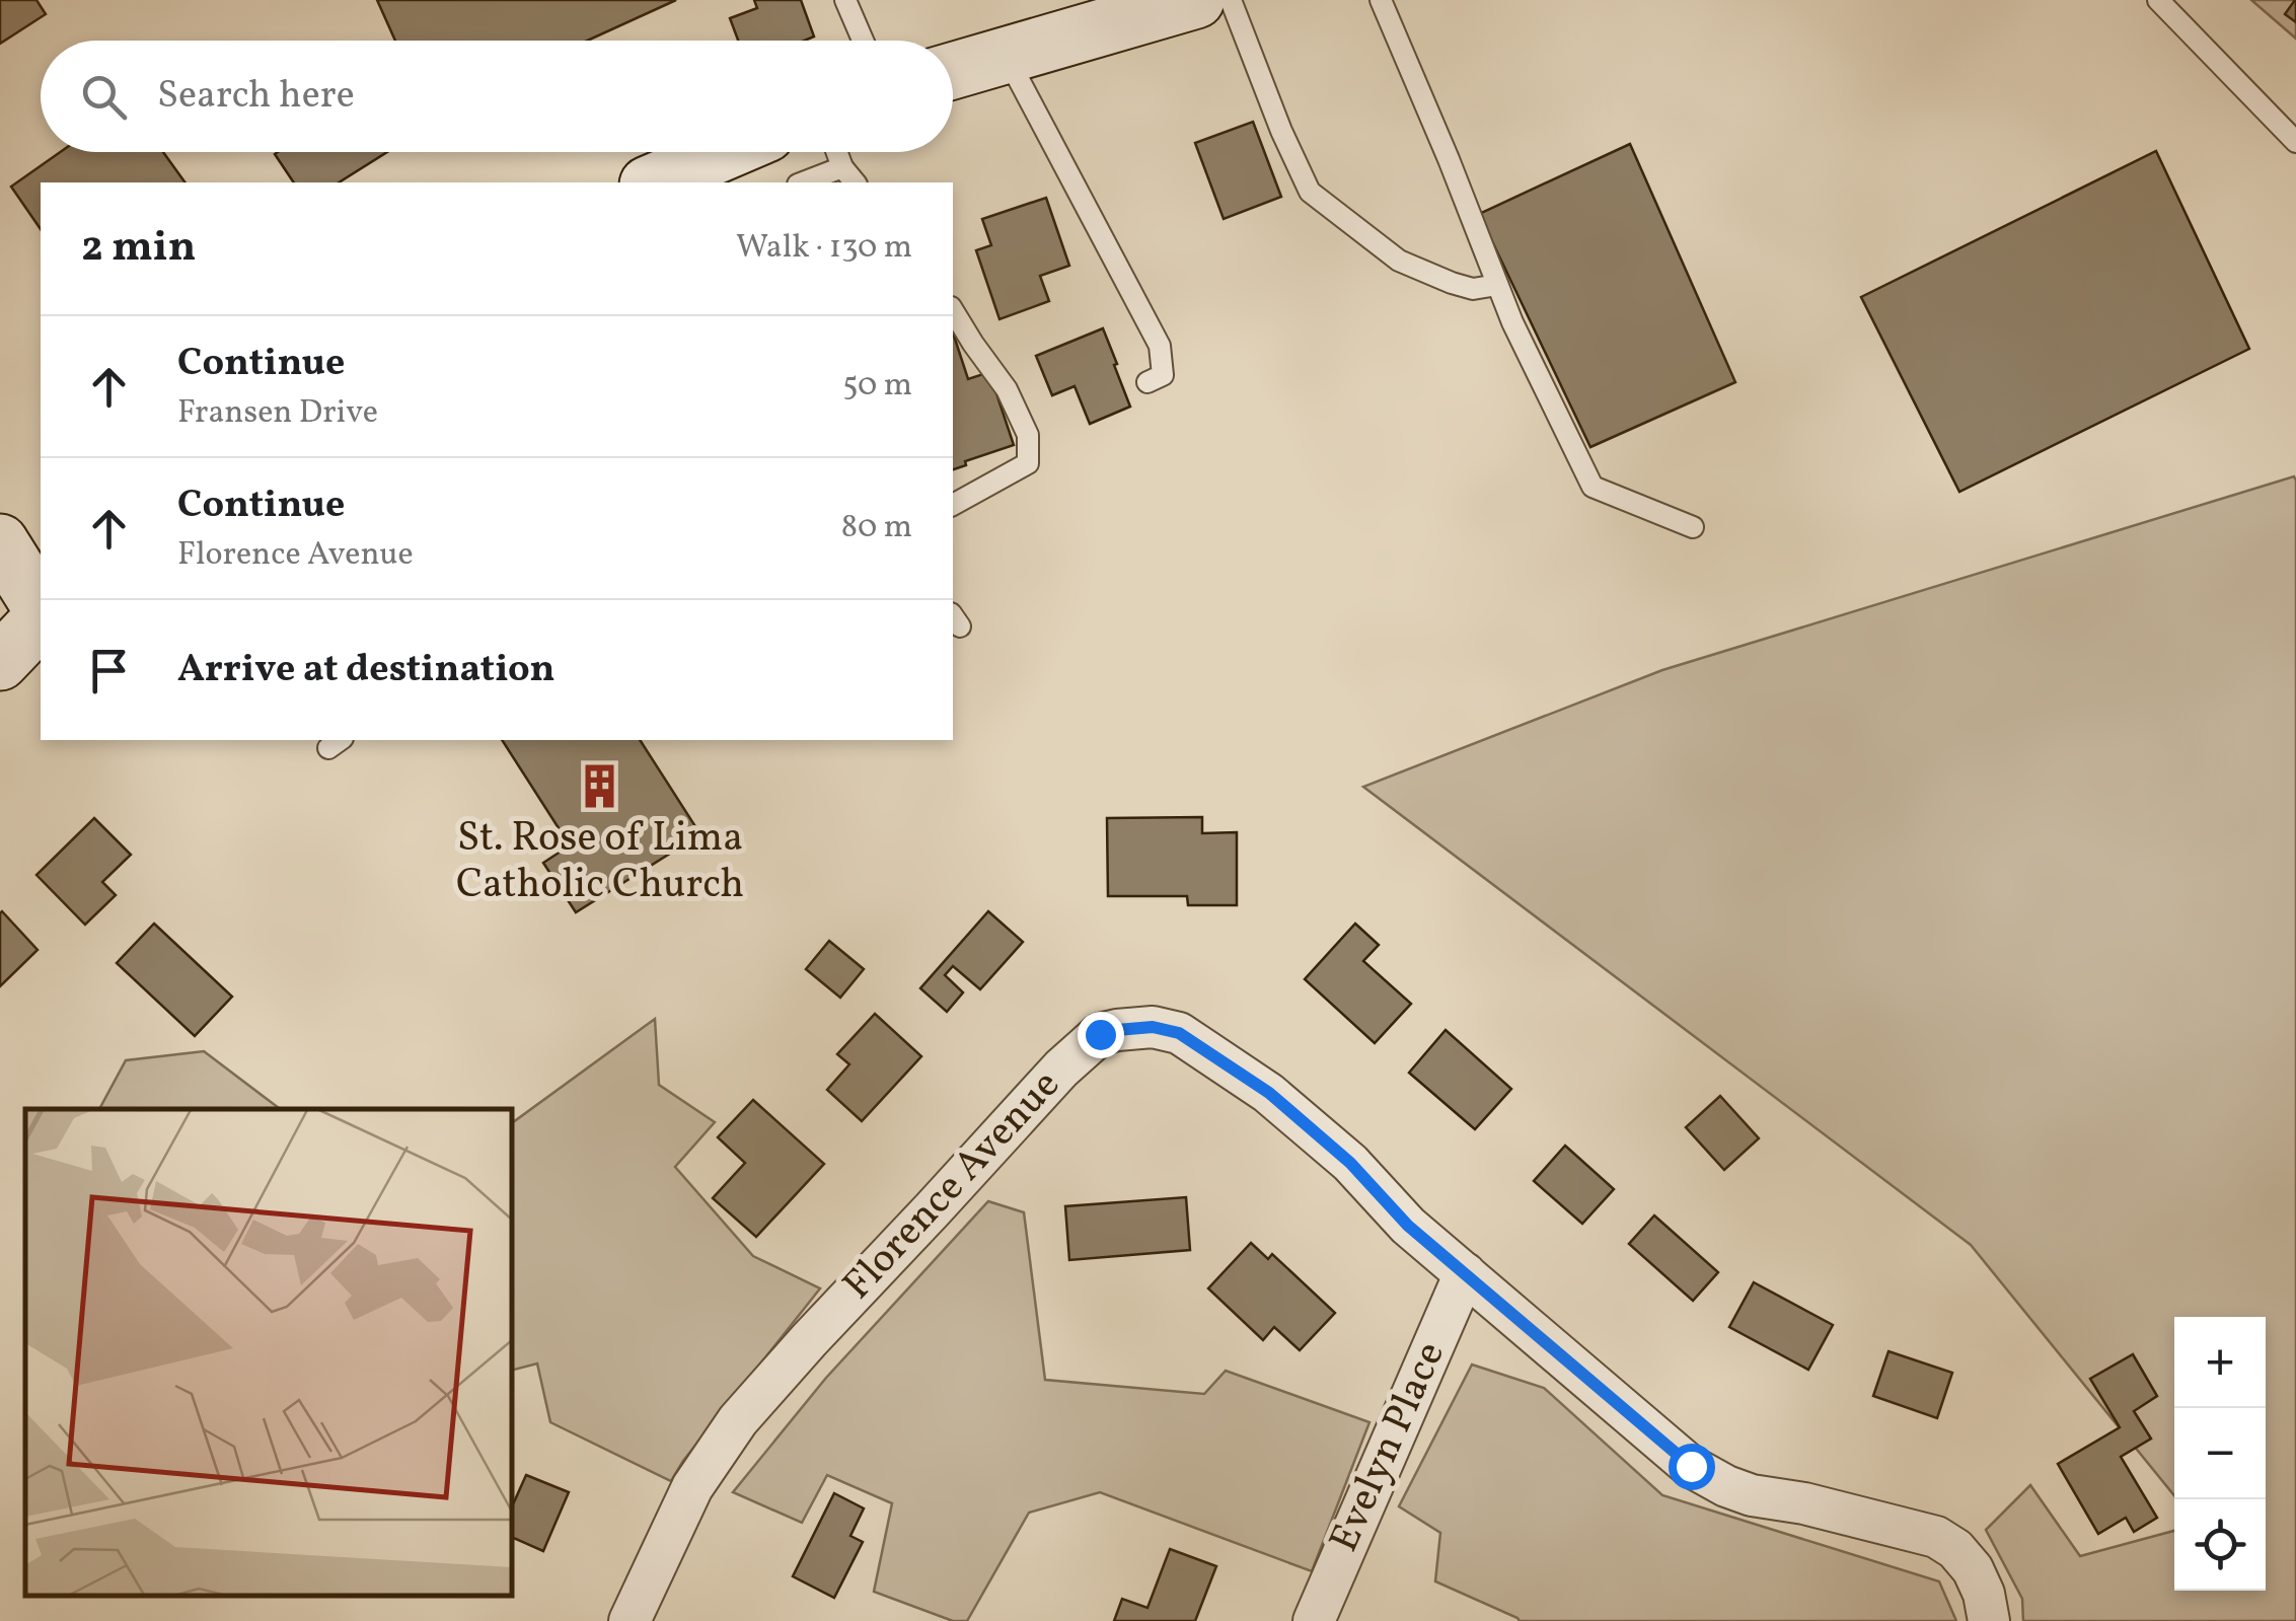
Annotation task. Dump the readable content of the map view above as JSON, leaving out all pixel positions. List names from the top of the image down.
{
  "streets": {
    "street": ["Florence Avenue", "Evelyn Place"]
  },
  "crossings": [
    ["Florence Avenue", "Evelyn Place"]
  ],
  "places": {
    "building": ["St. Rose of Lima Catholic Church"]
  },
  "page": {
    "search": "Search here",
    "heading": ["2 min", "Walk · 130 m"],
    "list": [
      ["Continue", "Fransen Drive", "50 m"],
      ["Continue", "Florence Avenue", "80 m"],
      "Arrive at destination"
    ],
    "map_buttons": ["+", "−"]
  }
}
